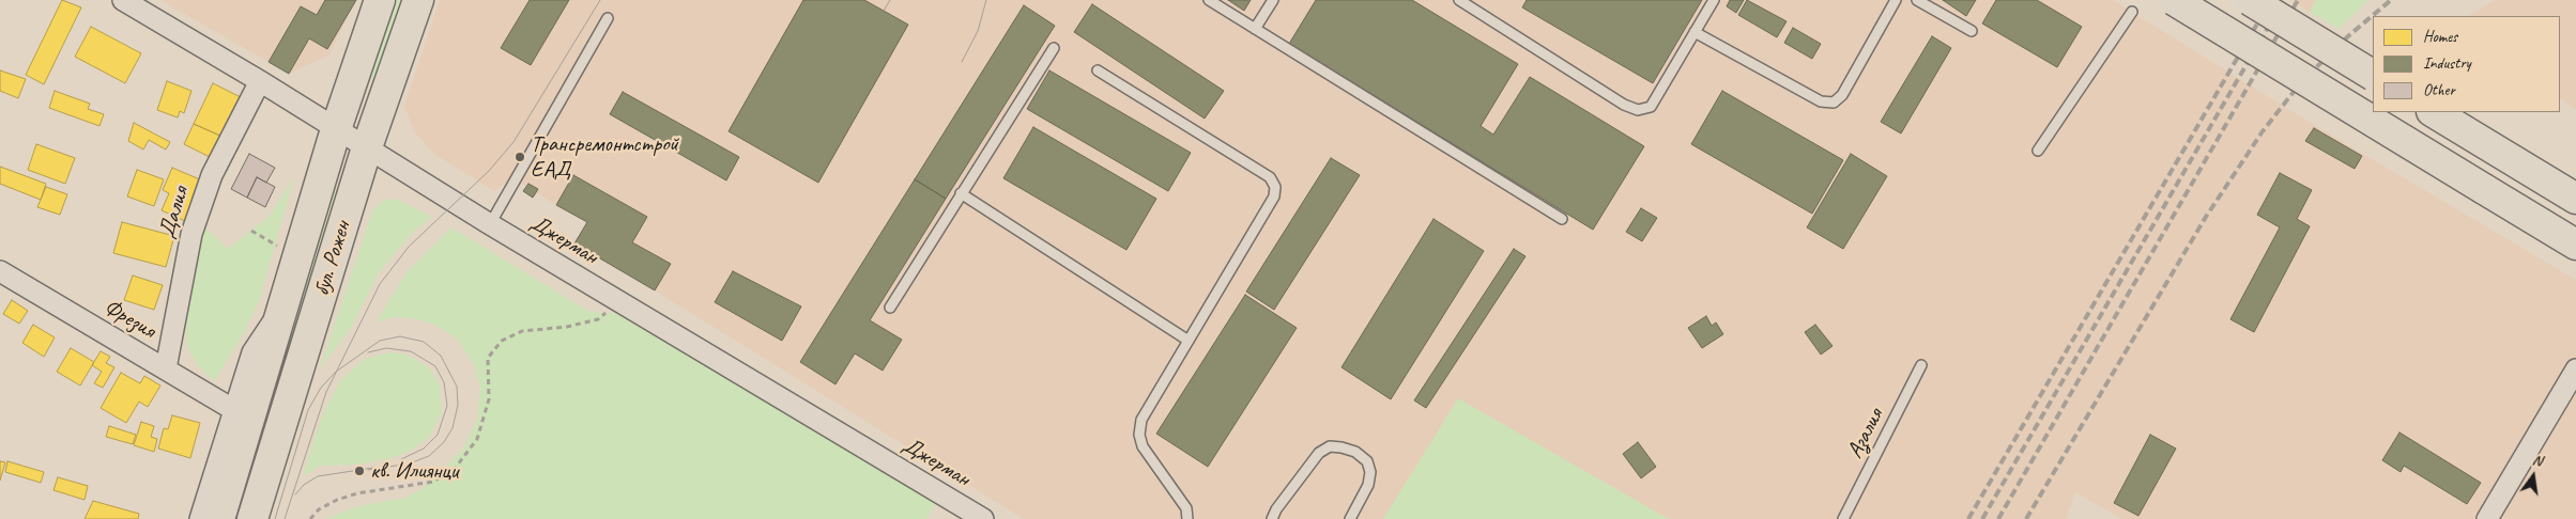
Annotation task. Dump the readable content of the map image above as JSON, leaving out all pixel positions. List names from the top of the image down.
{
  "streets": {
    "main road": ["бул. Рожен"],
    "street": ["Далия", "Джерман", "Фрезия"],
    "lane": ["Азалия"]
  },
  "crossings": [
    ["Далия", "Джерман"],
    ["Далия", "Фрезия"],
    ["Джерман", "бул. Рожен"]
  ],
  "places": ["Трансремонтстрой ЕАД", "кв. Илиянци"],
  "legend": ["Homes", "Industry", "Other"],
  "north": "top"
}
